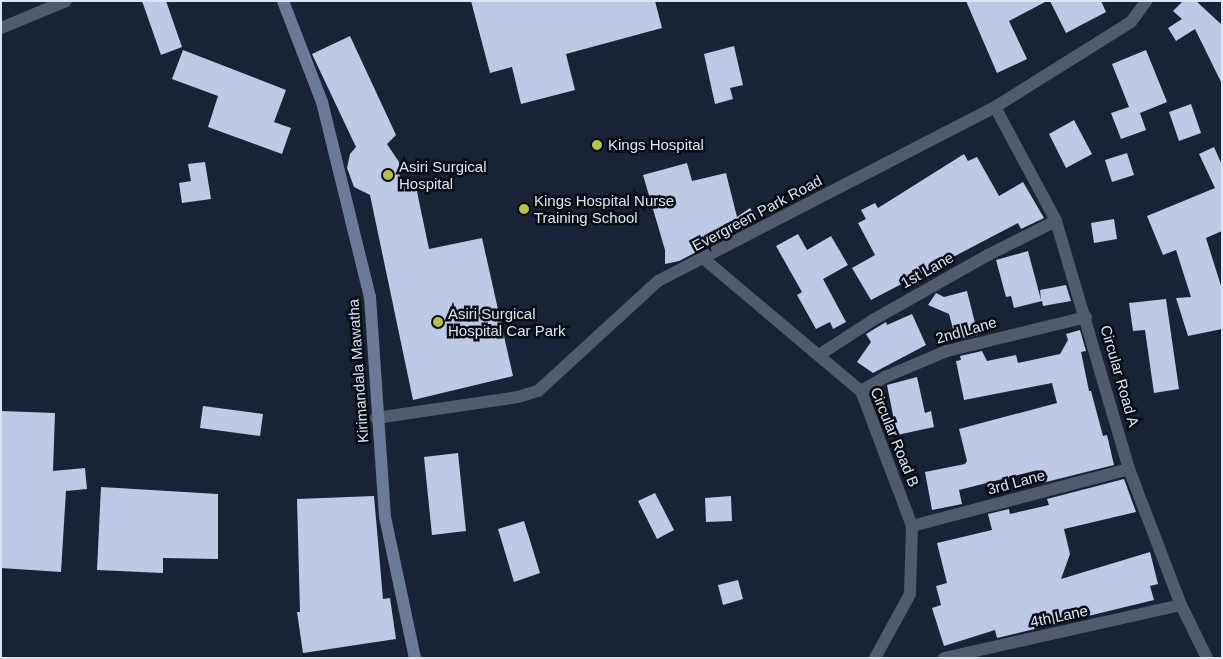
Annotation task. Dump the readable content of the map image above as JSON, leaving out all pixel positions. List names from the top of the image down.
{
  "streets": {
    "main road": ["Kirimandala Mawatha"],
    "street": [
      "Evergreen Park Road",
      "1st Lane",
      "2nd Lane",
      "Circular Road A",
      "Circular Road B",
      "3rd Lane",
      "4th Lane"
    ]
  },
  "crossings": [
    ["Evergreen Park Road", "Kirimandala Mawatha"],
    ["Evergreen Park Road", "Circular Road A"],
    ["Evergreen Park Road", "Circular Road B"],
    ["1st Lane", "Circular Road A"],
    ["1st Lane", "Circular Road B"],
    ["2nd Lane", "Circular Road A"],
    ["2nd Lane", "Circular Road B"],
    ["Circular Road A", "3rd Lane"],
    ["Circular Road A", "4th Lane"],
    ["Circular Road B", "3rd Lane"]
  ],
  "places": [
    "Kings Hospital",
    "Asiri Surgical Hospital",
    "Kings Hospital Nurse Training School",
    "Asiri Surgical Hospital Car Park"
  ]
}
